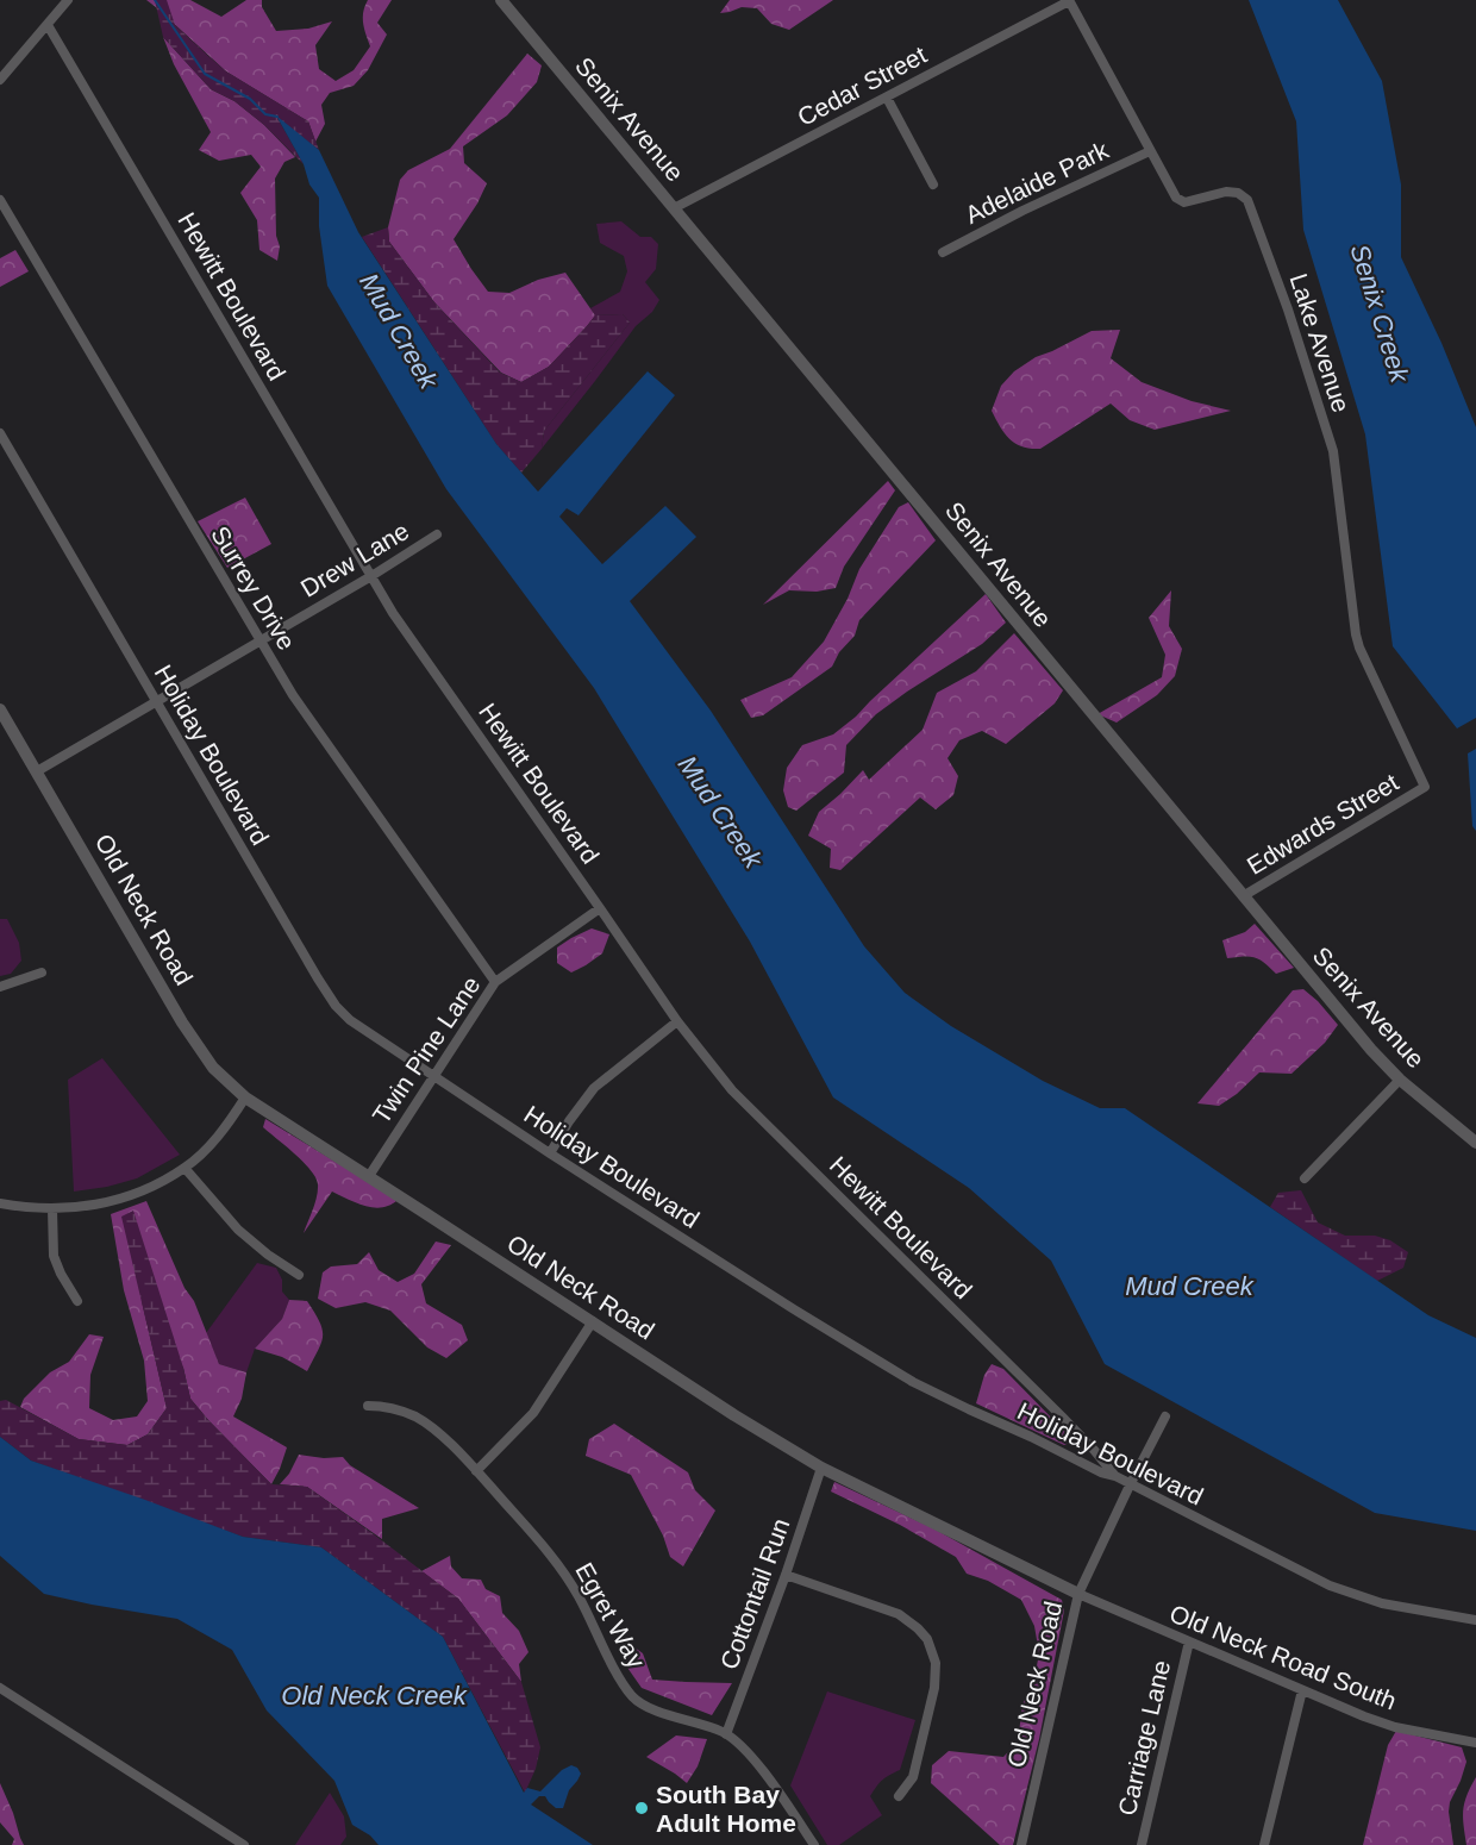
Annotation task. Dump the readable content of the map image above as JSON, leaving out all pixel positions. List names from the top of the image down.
{
  "streets": {
    "street": [
      "Cedar Street",
      "Senix Avenue",
      "Adelaide Park",
      "Hewitt Boulevard",
      "Lake Avenue",
      "Drew Lane",
      "Surrey Drive",
      "Holiday Boulevard",
      "Edwards Street",
      "Old Neck Road",
      "Twin Pine Lane",
      "Cottontail Run",
      "Egret Way",
      "Old Neck Road South",
      "Carriage Lane"
    ]
  },
  "crossings": [
    ["Cedar Street", "Senix Avenue"],
    ["Cedar Street", "Lake Avenue"],
    ["Senix Avenue", "Edwards Street"],
    ["Adelaide Park", "Lake Avenue"],
    ["Hewitt Boulevard", "Drew Lane"],
    ["Hewitt Boulevard", "Holiday Boulevard"],
    ["Hewitt Boulevard", "Twin Pine Lane"],
    ["Lake Avenue", "Edwards Street"],
    ["Drew Lane", "Surrey Drive"],
    ["Drew Lane", "Holiday Boulevard"],
    ["Drew Lane", "Old Neck Road"],
    ["Surrey Drive", "Twin Pine Lane"],
    ["Holiday Boulevard", "Twin Pine Lane"],
    ["Old Neck Road", "Twin Pine Lane"],
    ["Old Neck Road", "Cottontail Run"],
    ["Old Neck Road", "Old Neck Road South"],
    ["Cottontail Run", "Egret Way"],
    ["Old Neck Road South", "Carriage Lane"]
  ],
  "water": ["Senix Creek", "Mud Creek", "Old Neck Creek"],
  "places": ["South Bay Adult Home"]
}
